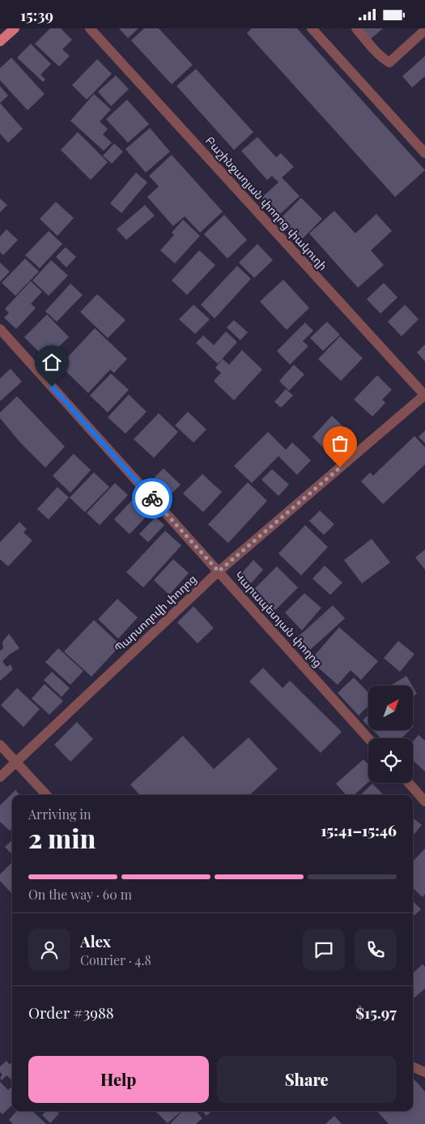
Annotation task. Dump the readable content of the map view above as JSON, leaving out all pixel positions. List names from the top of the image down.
{
  "streets": {
    "street": ["Բաշինջաղյան փողոց փակուղի", "Պարսողովի փողոց", "Կարապետյան փողոց"]
  },
  "crossings": [
    ["Բաշինջաղյան փողոց փակուղի", "Պարսողովի փողոց"],
    ["Պարսողովի փողոց", "Կարապետյան փողոց"]
  ],
  "north": "top right",
  "page": {
    "status": "15:39",
    "heading": ["2 min", "Arriving in", "15:41–15:46"],
    "panel": [
      "Alex",
      "Courier · 4.8",
      "Order #3988",
      "$15.97"
    ],
    "bar": "On the way · 60 m",
    "buttons": ["Help", "Share"]
  }
}
